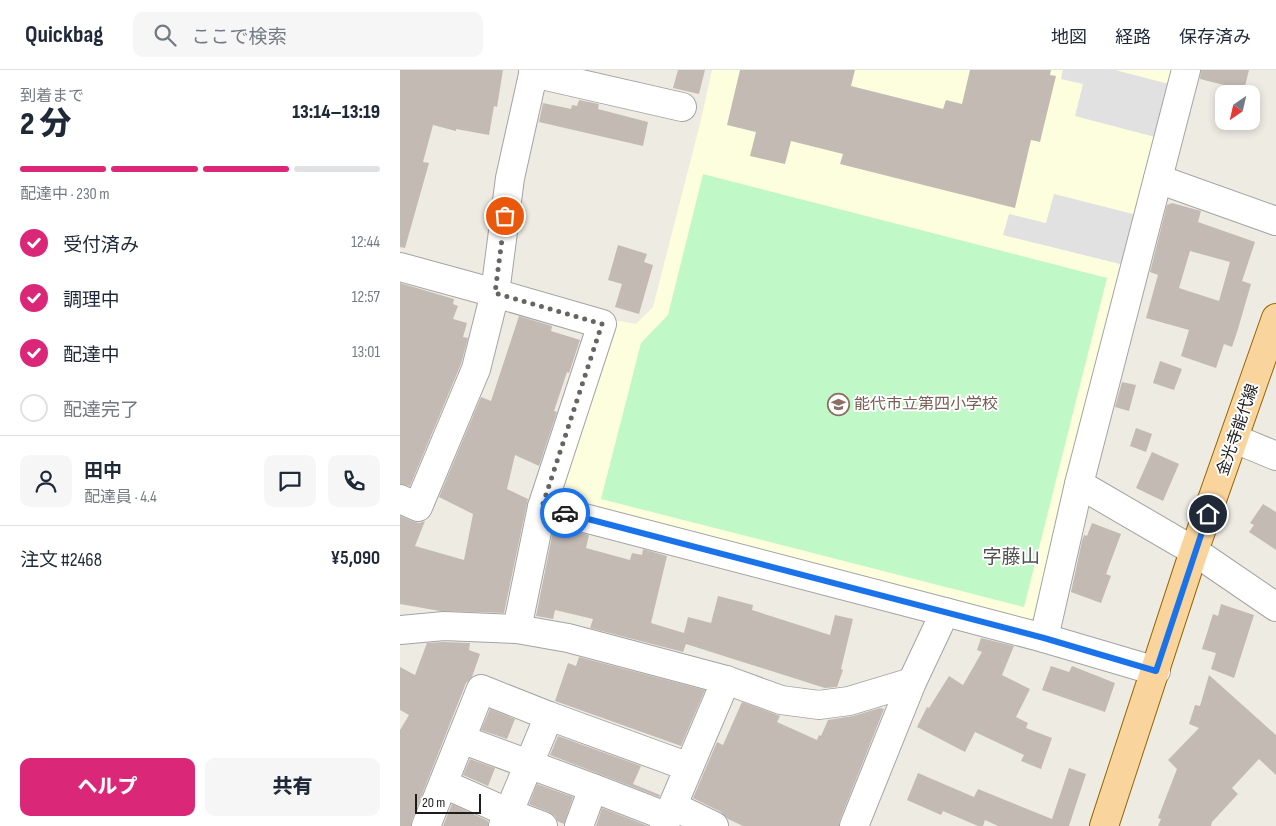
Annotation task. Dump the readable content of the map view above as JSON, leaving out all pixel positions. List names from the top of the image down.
{
  "streets": {
    "main road": ["金光寺能代線"]
  },
  "districts": ["字藤山"],
  "places": {
    "school or university": ["能代市立第四小学校"]
  },
  "scale_bar": "20 m",
  "north": "bottom left",
  "page": {
    "header": "Quickbag",
    "search": "ここで検索",
    "nav": ["地図", "経路", "保存済み"],
    "heading": ["2 分", "到着まで", "13:14–13:19"],
    "panel": [
      "田中",
      "配達員 · 4.4",
      "注文 #2468",
      "¥5,090"
    ],
    "bar": "配達中 · 230 m",
    "list": [
      ["受付済み", "12:44"],
      ["調理中", "12:57"],
      ["配達中", "13:01"],
      "配達完了"
    ],
    "buttons": ["ヘルプ", "共有"],
    "scale": "20 m"
  }
}
